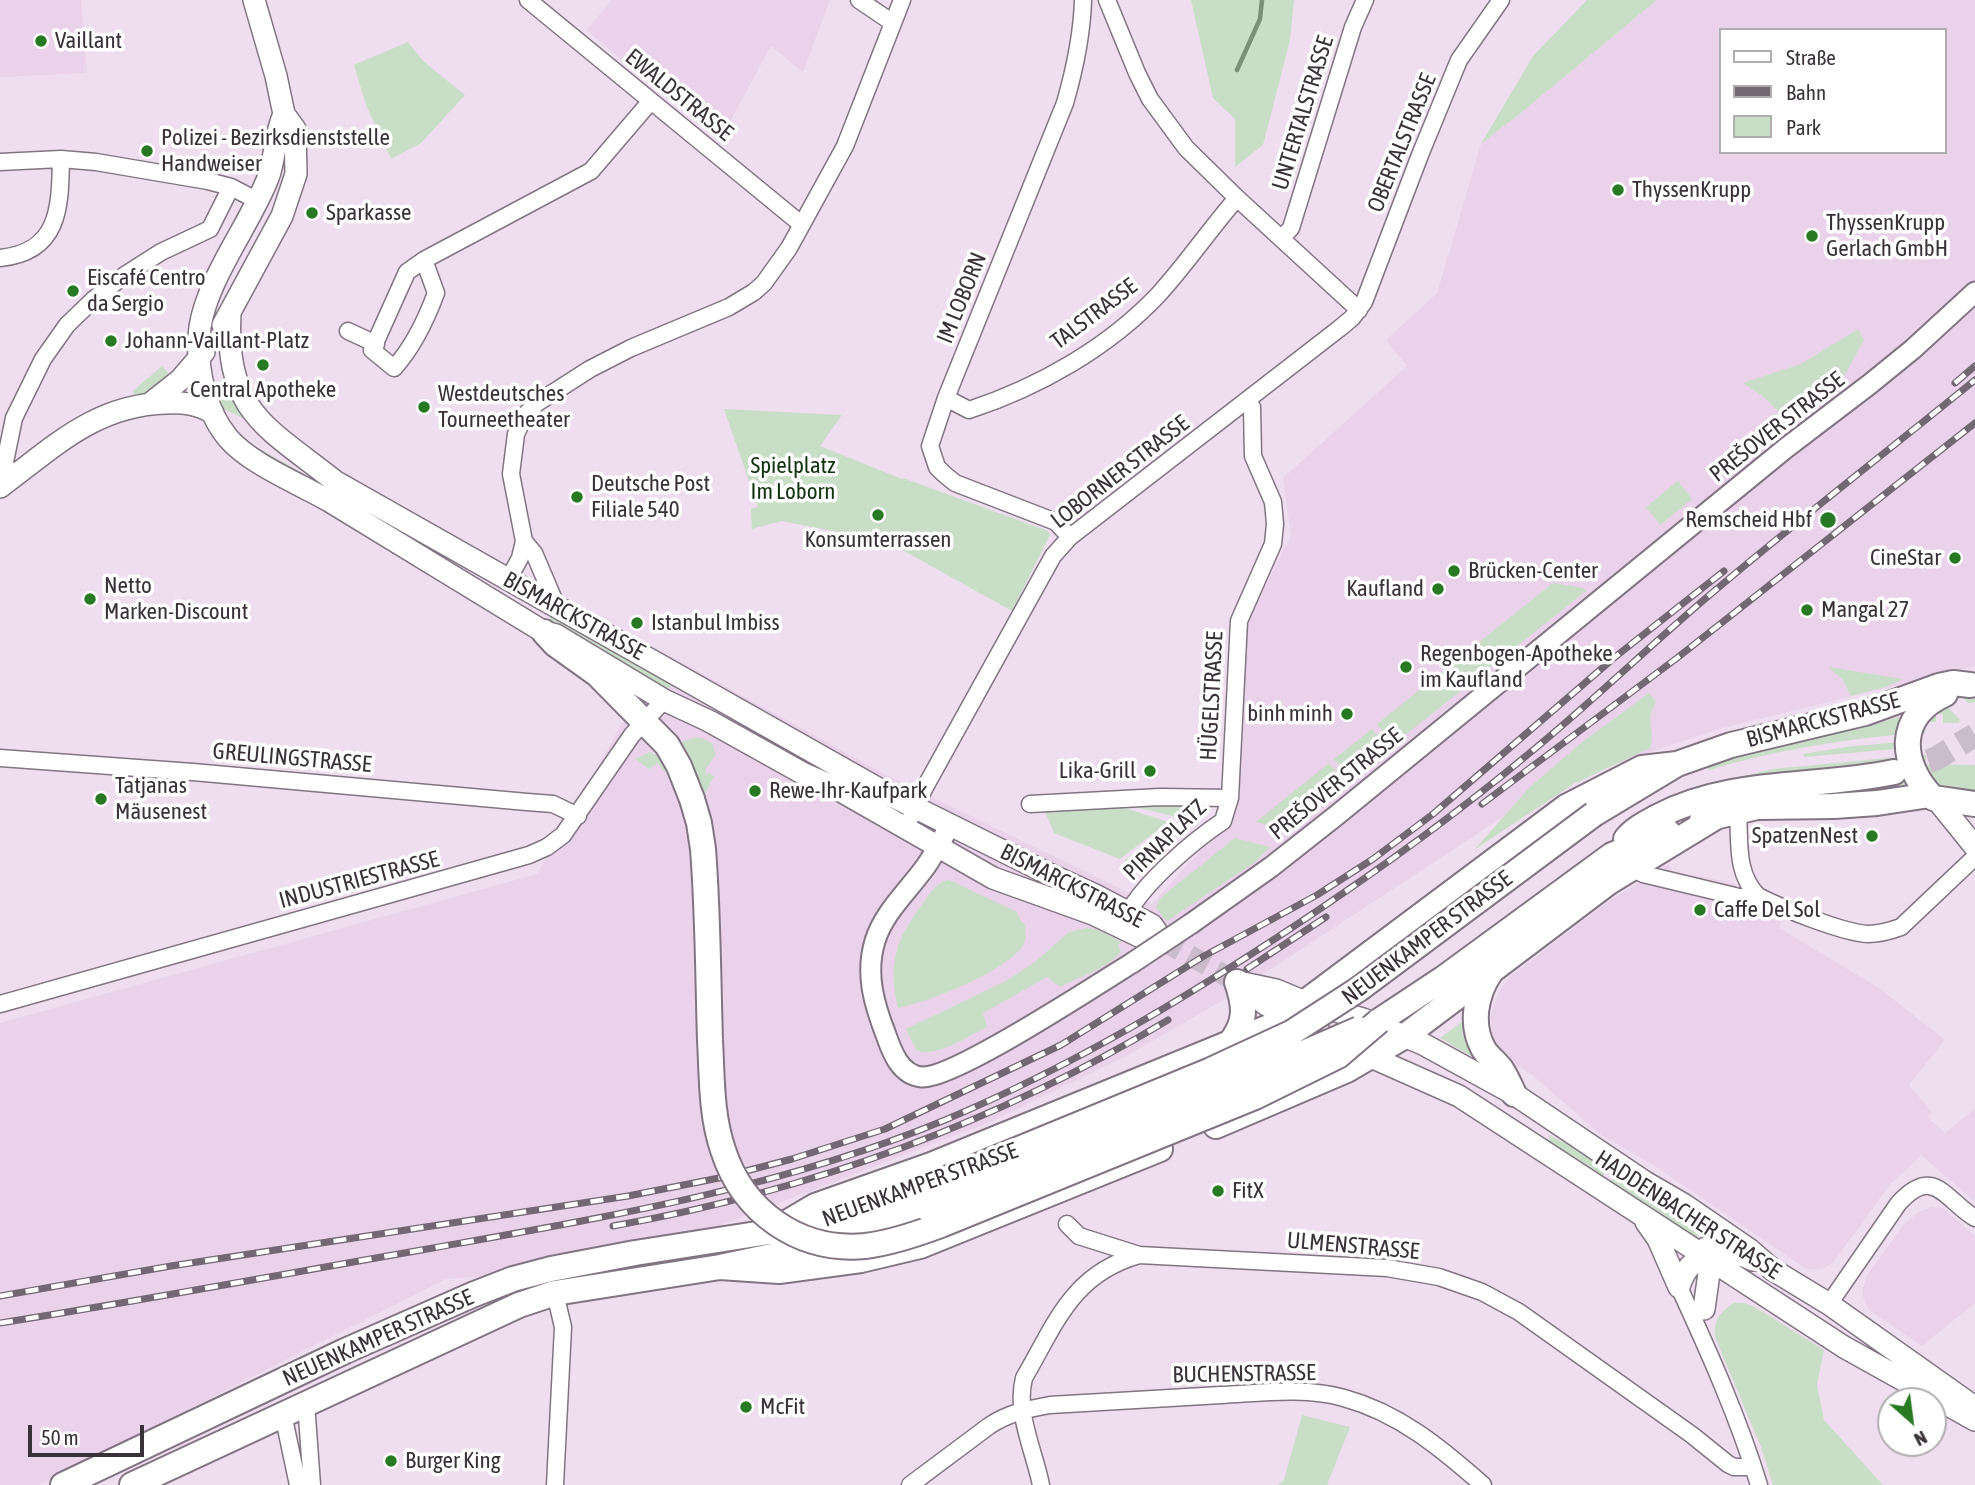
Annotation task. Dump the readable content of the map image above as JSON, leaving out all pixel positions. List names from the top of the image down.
{
  "streets": {
    "main road": ["BISMARCKSTRASSE", "NEUENKAMPER STRASSE", "HADDENBACHER STRASSE"],
    "street": [
      "EWALDSTRASSE",
      "UNTERTALSTRASSE",
      "OBERTALSTRASSE",
      "IM LOBORN",
      "TALSTRASSE",
      "PREŠOVER STRASSE",
      "LOBORNER STRASSE",
      "HÜGELSTRASSE",
      "GREULINGSTRASSE",
      "PIRNAPLATZ",
      "INDUSTRIESTRASSE",
      "ULMENSTRASSE",
      "BUCHENSTRASSE"
    ]
  },
  "crossings": [
    ["OBERTALSTRASSE", "LOBORNER STRASSE"],
    ["IM LOBORN", "TALSTRASSE"],
    ["IM LOBORN", "LOBORNER STRASSE"],
    ["PREŠOVER STRASSE", "BISMARCKSTRASSE"],
    ["LOBORNER STRASSE", "BISMARCKSTRASSE"],
    ["LOBORNER STRASSE", "HÜGELSTRASSE"],
    ["BISMARCKSTRASSE", "PIRNAPLATZ"],
    ["BISMARCKSTRASSE", "INDUSTRIESTRASSE"],
    ["BISMARCKSTRASSE", "NEUENKAMPER STRASSE"],
    ["HÜGELSTRASSE", "PIRNAPLATZ"],
    ["GREULINGSTRASSE", "INDUSTRIESTRASSE"]
  ],
  "parks": ["Spielplatz Im Loborn"],
  "places": [
    "Vaillant",
    "Polizei - Bezirksdienststelle Handweiser",
    "ThyssenKrupp",
    "Sparkasse",
    "ThyssenKrupp Gerlach GmbH",
    "Eiscafé Centro da Sergio",
    "Johann-Vaillant-Platz",
    "Central Apotheke",
    "Westdeutsches Tourneetheater",
    "Deutsche Post Filiale 540",
    "Konsumterrassen",
    "Remscheid Hbf",
    "CineStar",
    "Brücken-Center",
    "Kaufland",
    "Netto Marken-Discount",
    "Mangal 27",
    "Istanbul Imbiss",
    "Regenbogen-Apotheke im Kaufland",
    "binh minh",
    "Lika-Grill",
    "Rewe-Ihr-Kaufpark",
    "Tatjanas Mäusenest",
    "SpatzenNest",
    "Caffe Del Sol",
    "FitX",
    "McFit",
    "Burger King"
  ],
  "legend": ["Straße", "Bahn", "Park"],
  "scale_bar": "50 m",
  "north": "bottom right"
}
